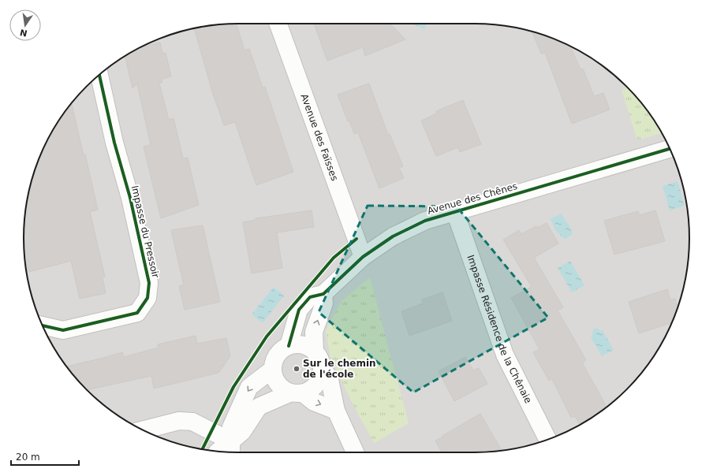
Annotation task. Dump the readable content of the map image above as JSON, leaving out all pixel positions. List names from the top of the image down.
{
  "streets": {
    "street": [
      "Avenue des Faïsses",
      "Avenue des Chênes",
      "Impasse du Pressoir",
      "Impasse Résidence de la Chênaie"
    ]
  },
  "crossings": [
    ["Avenue des Faïsses", "Avenue des Chênes"],
    ["Avenue des Chênes", "Impasse Résidence de la Chênaie"]
  ],
  "places": ["Sur le chemin de l'école"],
  "scale_bar": "20 m",
  "north": "bottom"
}
